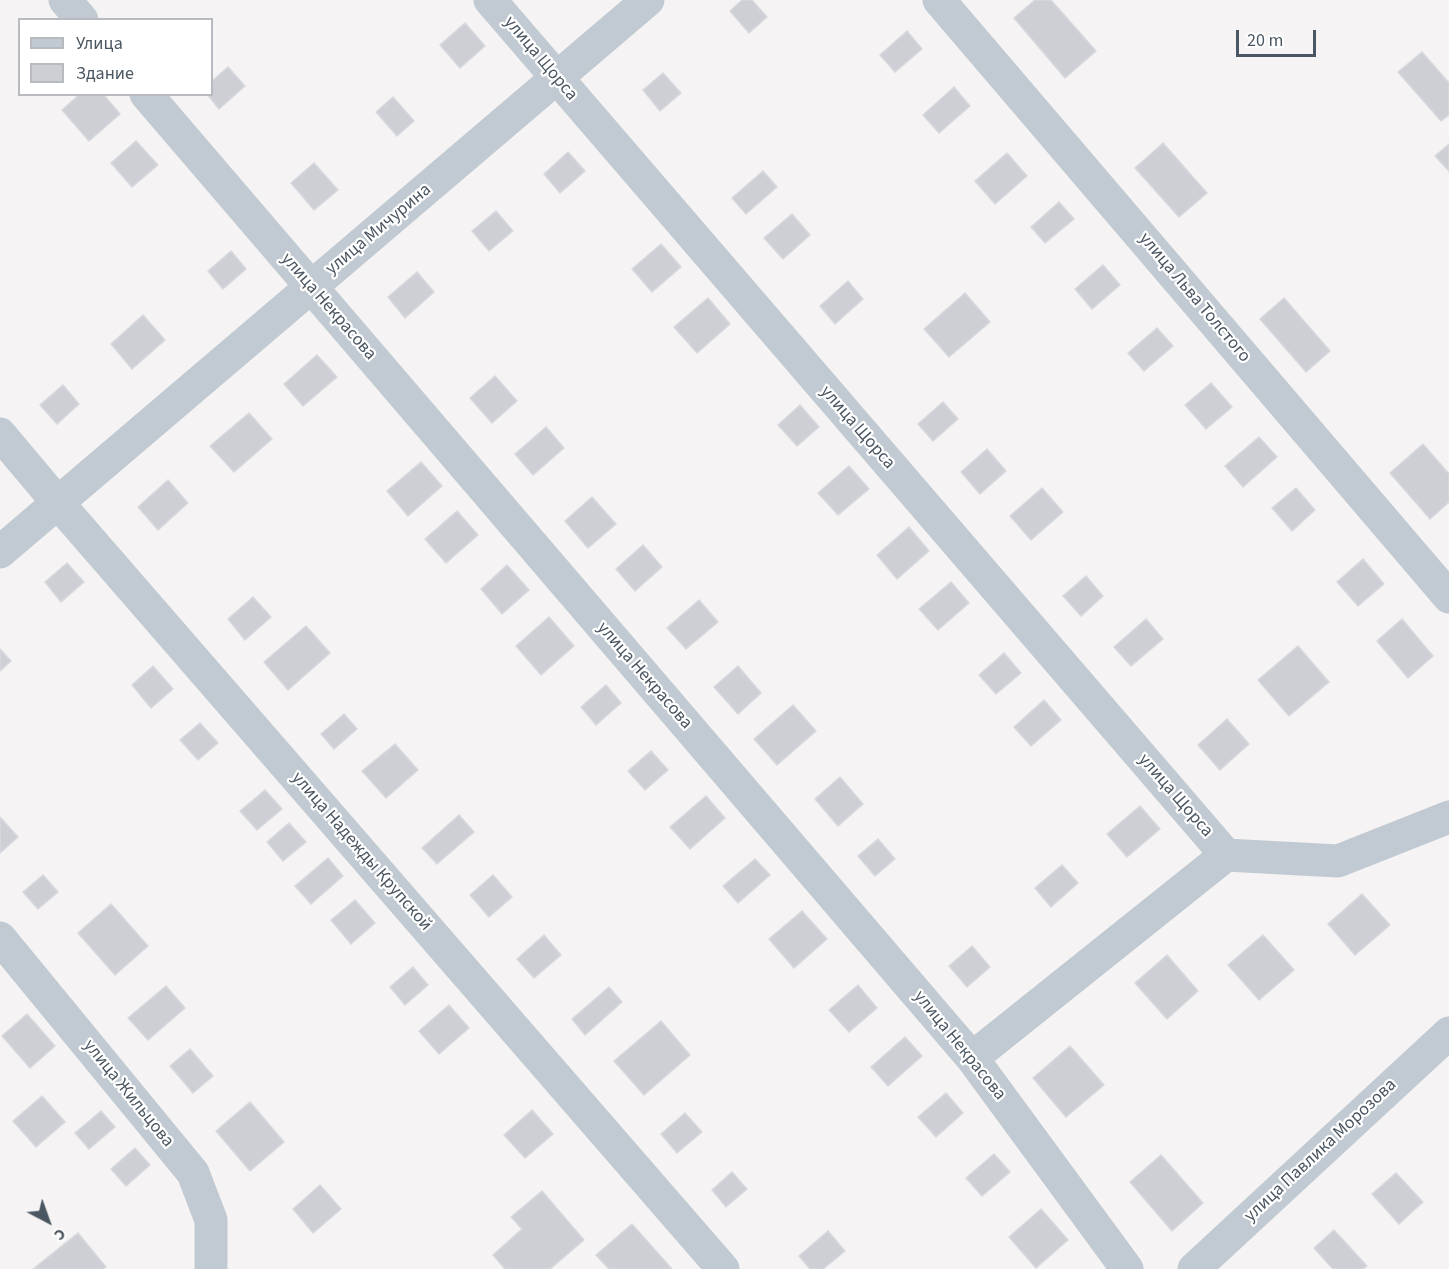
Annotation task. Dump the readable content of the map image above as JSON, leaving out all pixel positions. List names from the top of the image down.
{
  "streets": {
    "street": [
      "улица Щорса",
      "улица Мичурина",
      "улица Льва Толстого",
      "улица Некрасова",
      "улица Надежды Крупской",
      "улица Жильцова",
      "улица Павлика Морозова"
    ]
  },
  "crossings": [
    ["улица Щорса", "улица Мичурина"],
    ["улица Мичурина", "улица Некрасова"],
    ["улица Мичурина", "улица Надежды Крупской"]
  ],
  "legend": ["Улица", "Здание"],
  "scale_bar": "20 m",
  "north": "bottom right"
}
